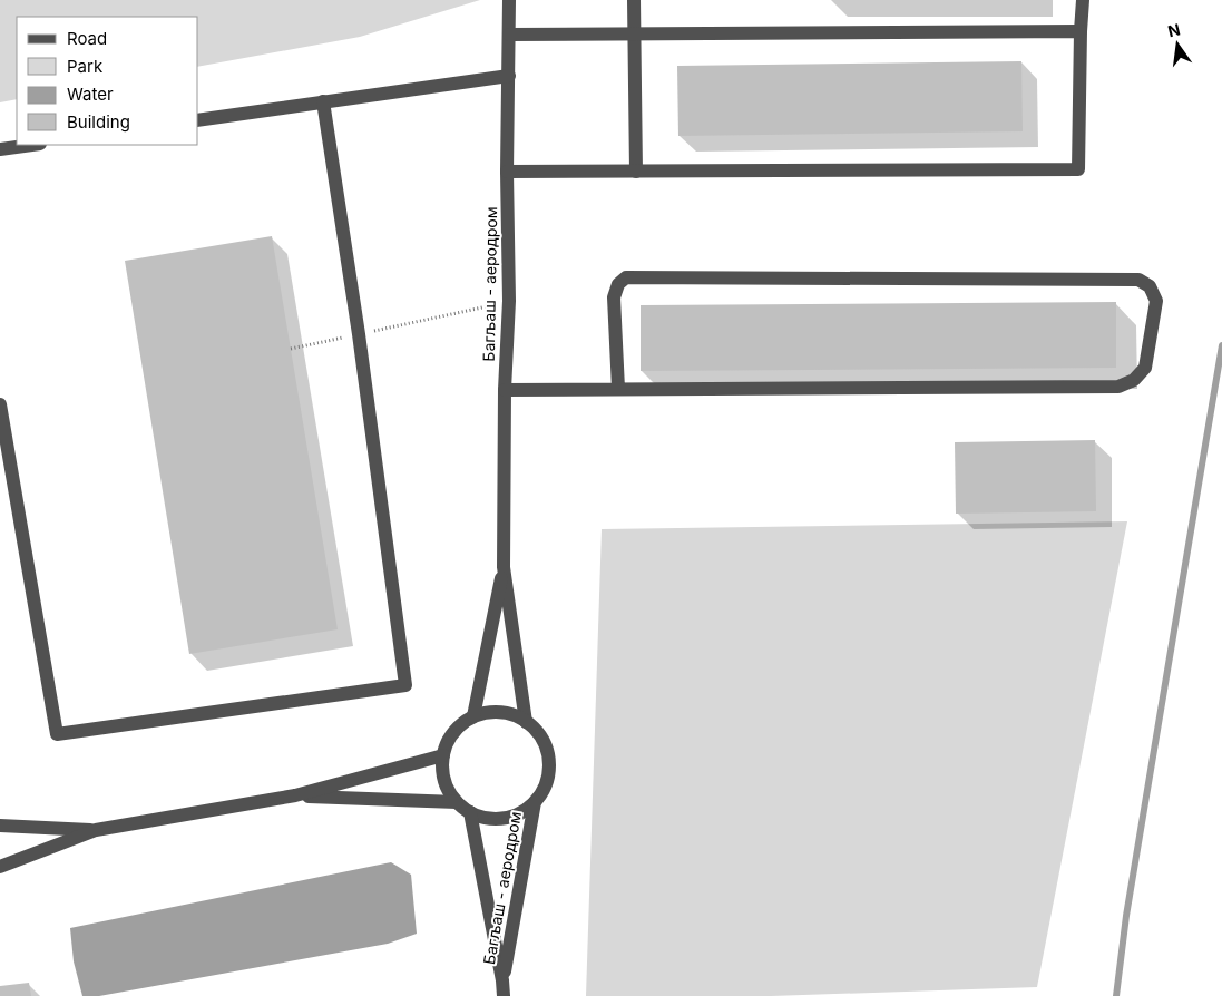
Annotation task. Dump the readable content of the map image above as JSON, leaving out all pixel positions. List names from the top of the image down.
{
  "streets": {
    "street": ["Багљаш - аеродром"]
  },
  "legend": [
    "Road",
    "Park",
    "Water",
    "Building"
  ],
  "north": "top"
}
